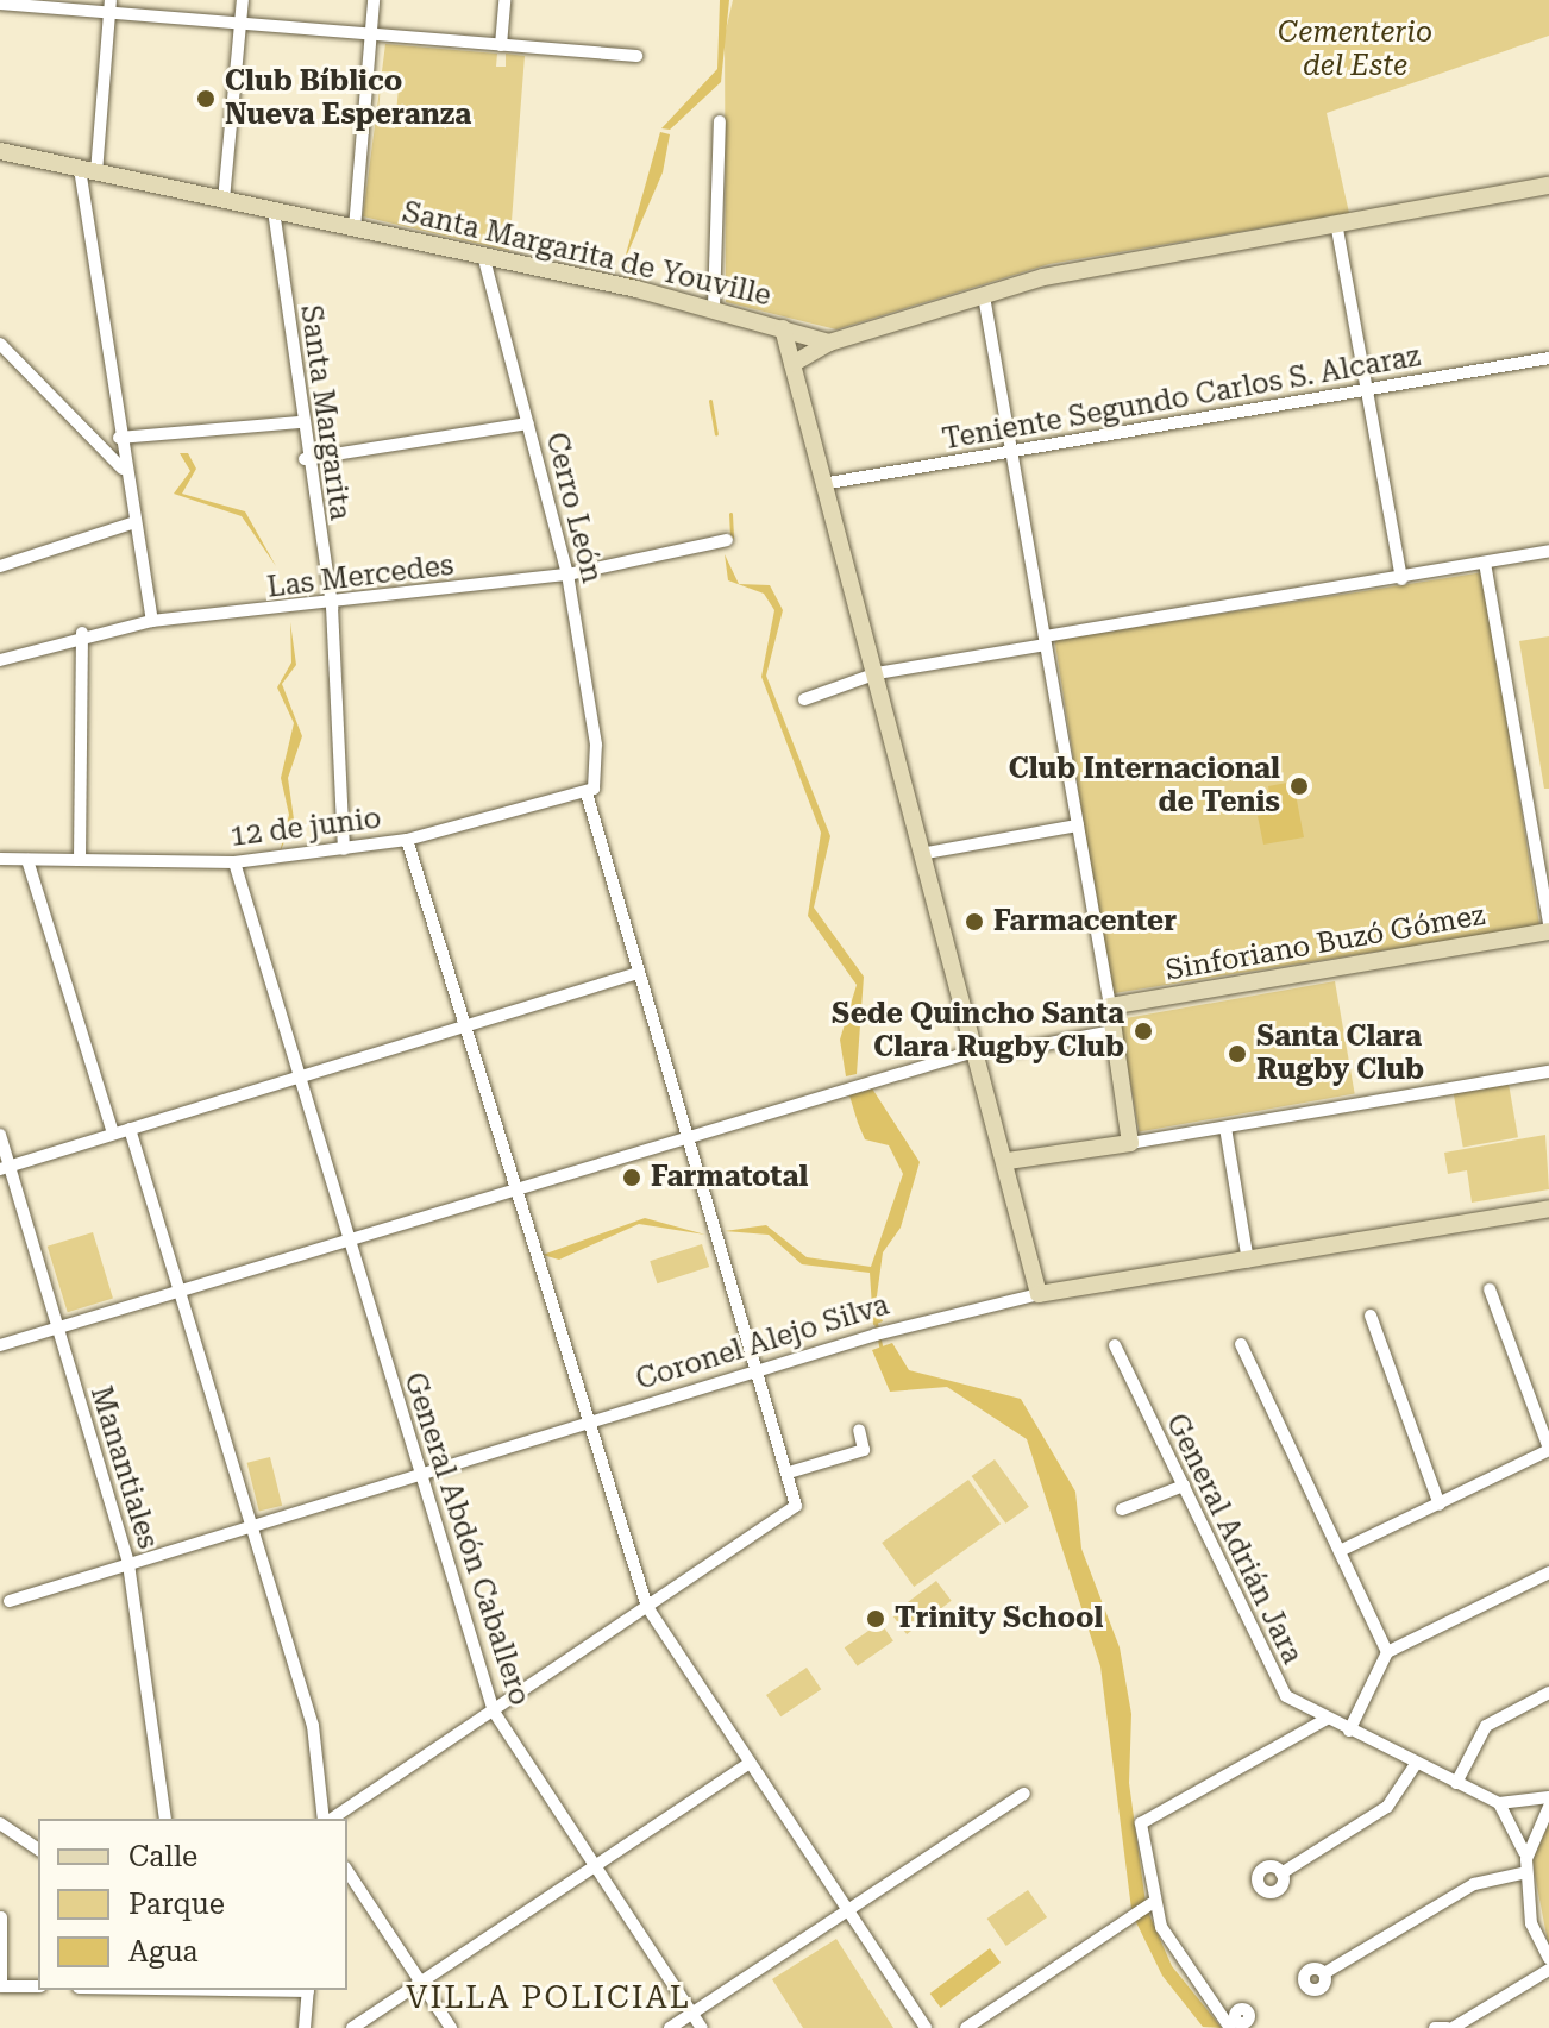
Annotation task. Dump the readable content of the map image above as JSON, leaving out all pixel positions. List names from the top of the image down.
{
  "streets": {
    "main road": ["Santa Margarita de Youville", "Sinforiano Buzó Gómez", "Coronel Alejo Silva"],
    "street": [
      "Teniente Segundo Carlos S. Alcaraz",
      "Santa Margarita",
      "Cerro León",
      "Las Mercedes",
      "12 de junio",
      "Manantiales",
      "General Abdón Caballero",
      "General Adrián Jara"
    ]
  },
  "crossings": [
    ["Santa Margarita de Youville", "Santa Margarita"],
    ["Santa Margarita de Youville", "Cerro León"],
    ["Santa Margarita", "Las Mercedes"],
    ["Santa Margarita", "12 de junio"],
    ["Cerro León", "Las Mercedes"],
    ["Cerro León", "12 de junio"],
    ["12 de junio", "General Abdón Caballero"],
    ["Coronel Alejo Silva", "Manantiales"],
    ["Coronel Alejo Silva", "General Abdón Caballero"]
  ],
  "districts": ["VILLA POLICIAL"],
  "parks": ["Cementerio del Este"],
  "places": [
    "Club Bíblico Nueva Esperanza",
    "Club Internacional de Tenis",
    "Farmacenter",
    "Sede Quincho Santa Clara Rugby Club",
    "Santa Clara Rugby Club",
    "Farmatotal",
    "Trinity School"
  ],
  "legend": ["Calle", "Parque", "Agua"]
}
